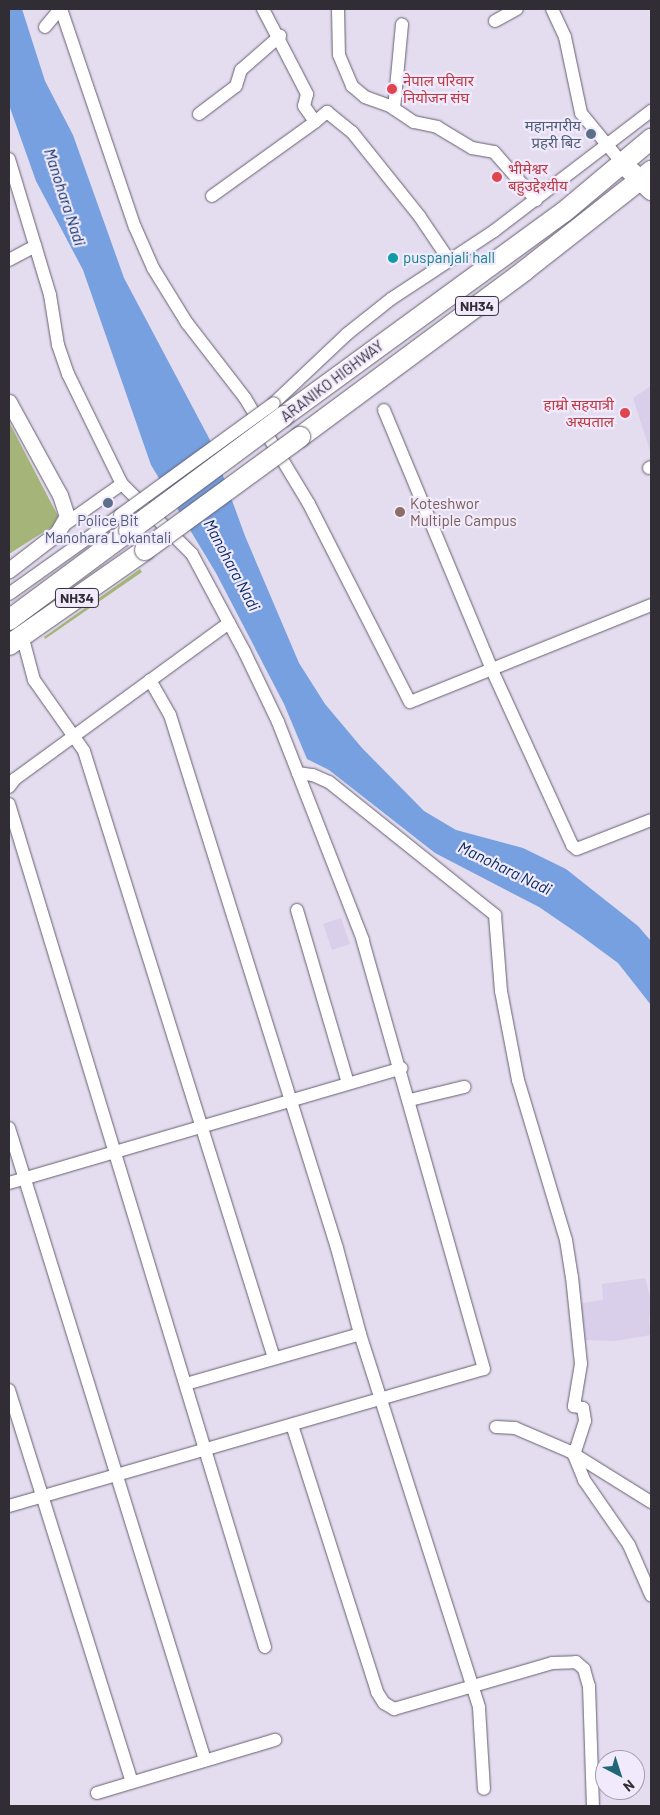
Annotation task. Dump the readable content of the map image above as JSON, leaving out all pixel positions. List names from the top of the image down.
{
  "streets": {
    "highway": ["NH34", "ARANIKO HIGHWAY"]
  },
  "water": ["Manohara Nadi"],
  "places": [
    "नेपाल परिवार नियोजन संघ",
    "महानगरीय प्रहरी बिट",
    "भीमेश्वर बहुउद्देश्यीय",
    "puspanjali hall",
    "हाम्रो सहयात्री अस्पताल",
    "Police Bit Manohara Lokantali",
    "Koteshwor Multiple Campus"
  ],
  "north": "bottom right"
}
